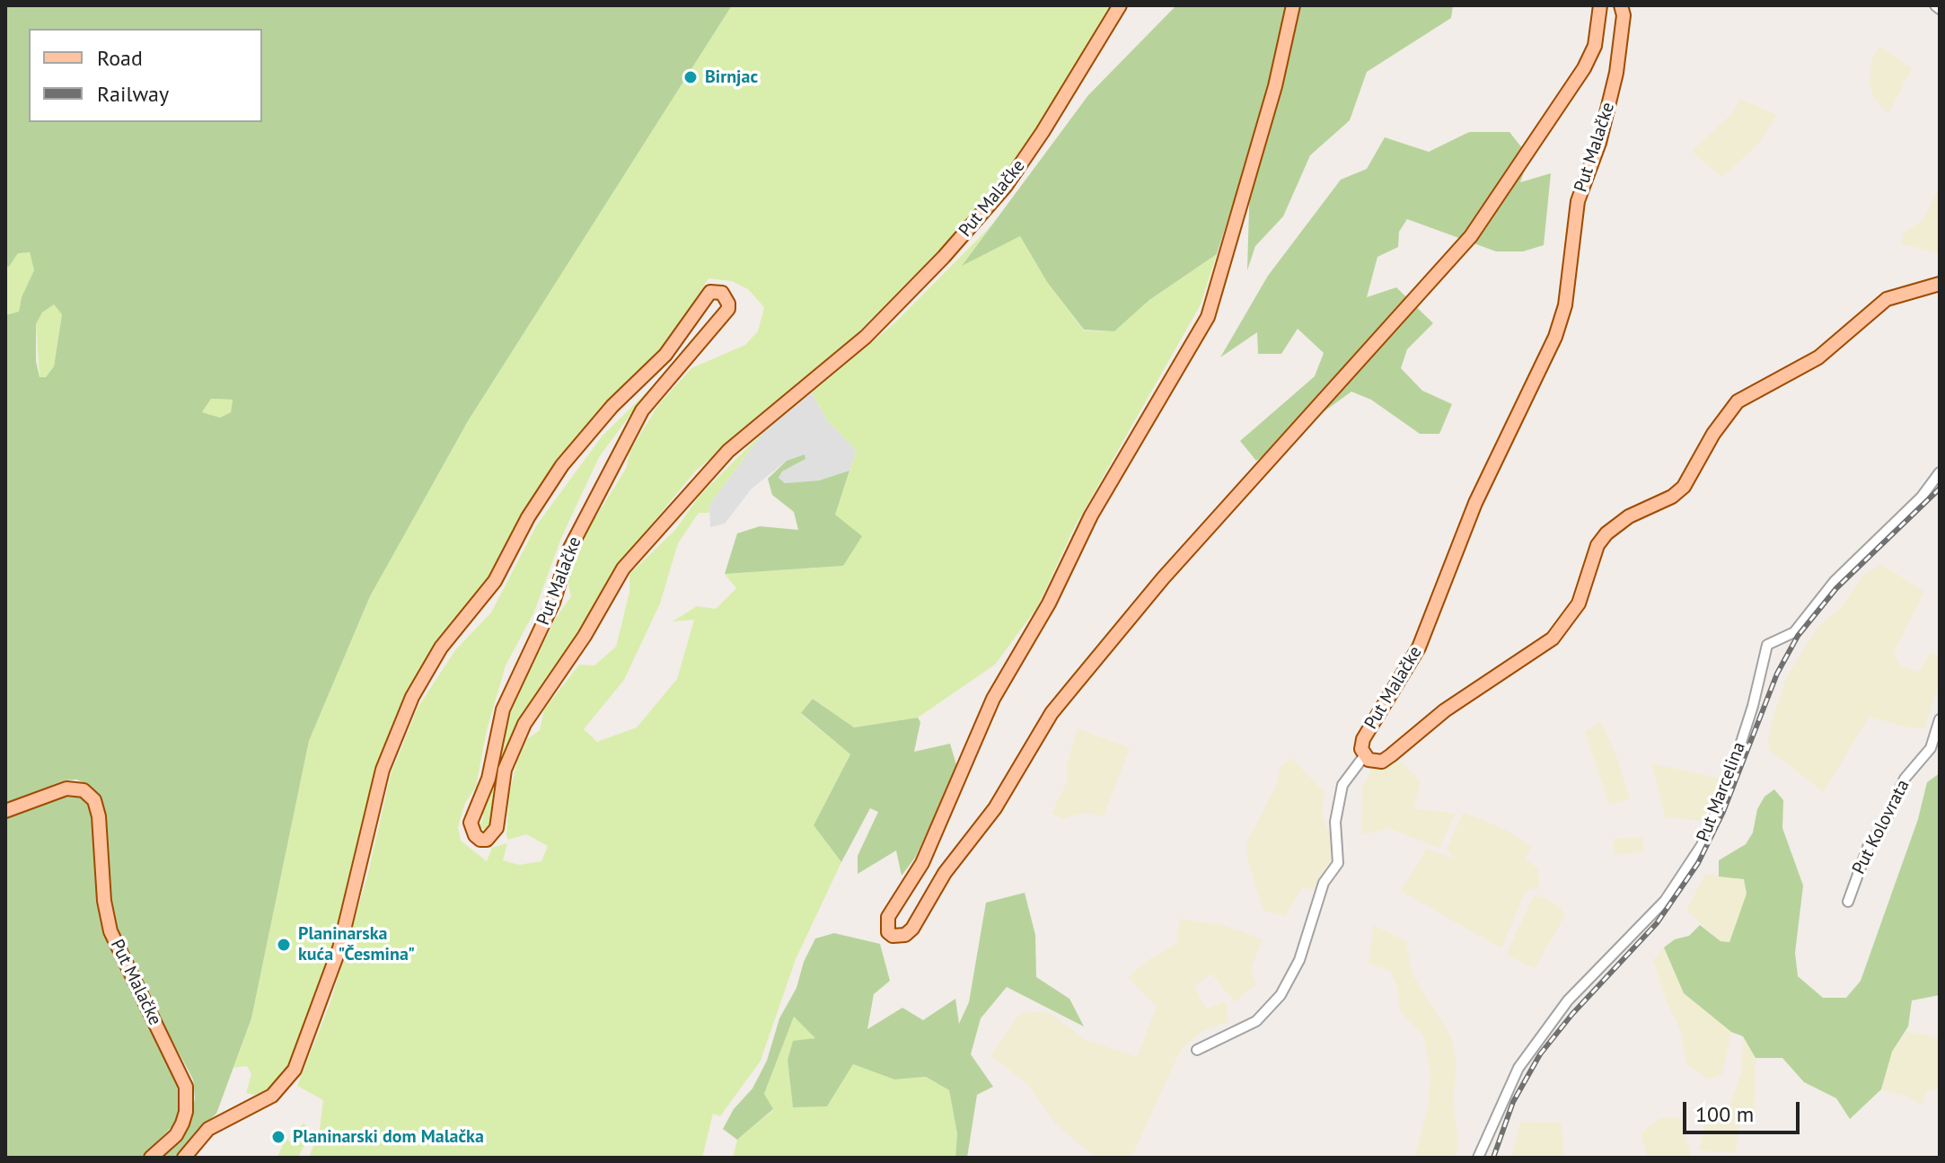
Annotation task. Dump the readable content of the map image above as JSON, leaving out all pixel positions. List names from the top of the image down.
{
  "streets": {
    "main road": ["Put Malačke"],
    "street": ["Put Marcelina", "Put Kolovrata"]
  },
  "places": ["Birnjac", "Planinarska kuća \"Česmina\"", "Planinarski dom Malačka"],
  "legend": ["Road", "Railway"],
  "scale_bar": "100 m"
}
